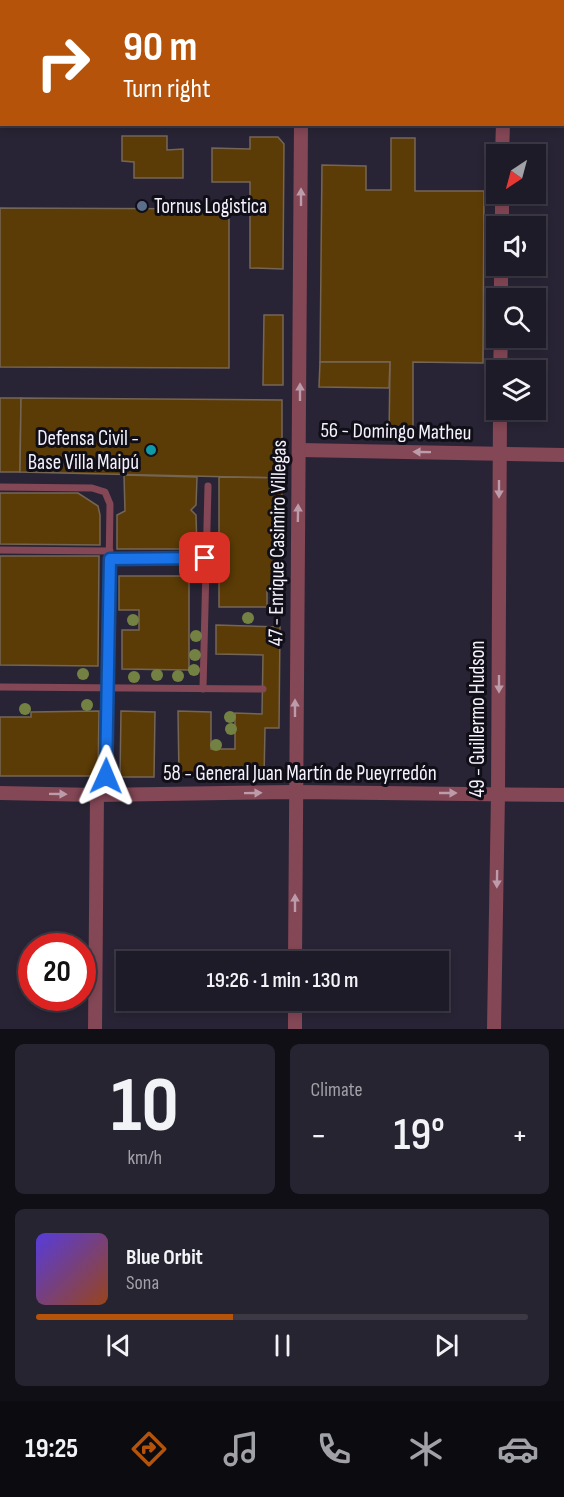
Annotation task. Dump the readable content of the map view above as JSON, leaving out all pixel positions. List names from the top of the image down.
{
  "streets": {
    "street": [
      "56 - Domingo Matheu",
      "47 - Enrique Casimiro Villegas",
      "49 - Guillermo Hudson",
      "58 - General Juan Martín de Pueyrredón"
    ]
  },
  "crossings": [
    ["56 - Domingo Matheu", "47 - Enrique Casimiro Villegas"],
    ["56 - Domingo Matheu", "49 - Guillermo Hudson"],
    ["47 - Enrique Casimiro Villegas", "58 - General Juan Martín de Pueyrredón"],
    ["49 - Guillermo Hudson", "58 - General Juan Martín de Pueyrredón"]
  ],
  "one_way": [
    "56 - Domingo Matheu",
    "47 - Enrique Casimiro Villegas",
    "49 - Guillermo Hudson",
    "58 - General Juan Martín de Pueyrredón"
  ],
  "places": ["Tornus Logistica", "Defensa Civil - Base Villa Maipú"],
  "north": "bottom left",
  "page": {
    "turn": ["90 m", "Turn right"],
    "limit": "20",
    "trip": "19:26 · 1 min · 130 m",
    "tile": [
      ["10", "km/h"],
      "Climate"
    ],
    "heat": ["−", "19°", "+"],
    "song": ["Blue Orbit", "Sona"],
    "tabs": "19:25"
  }
}
